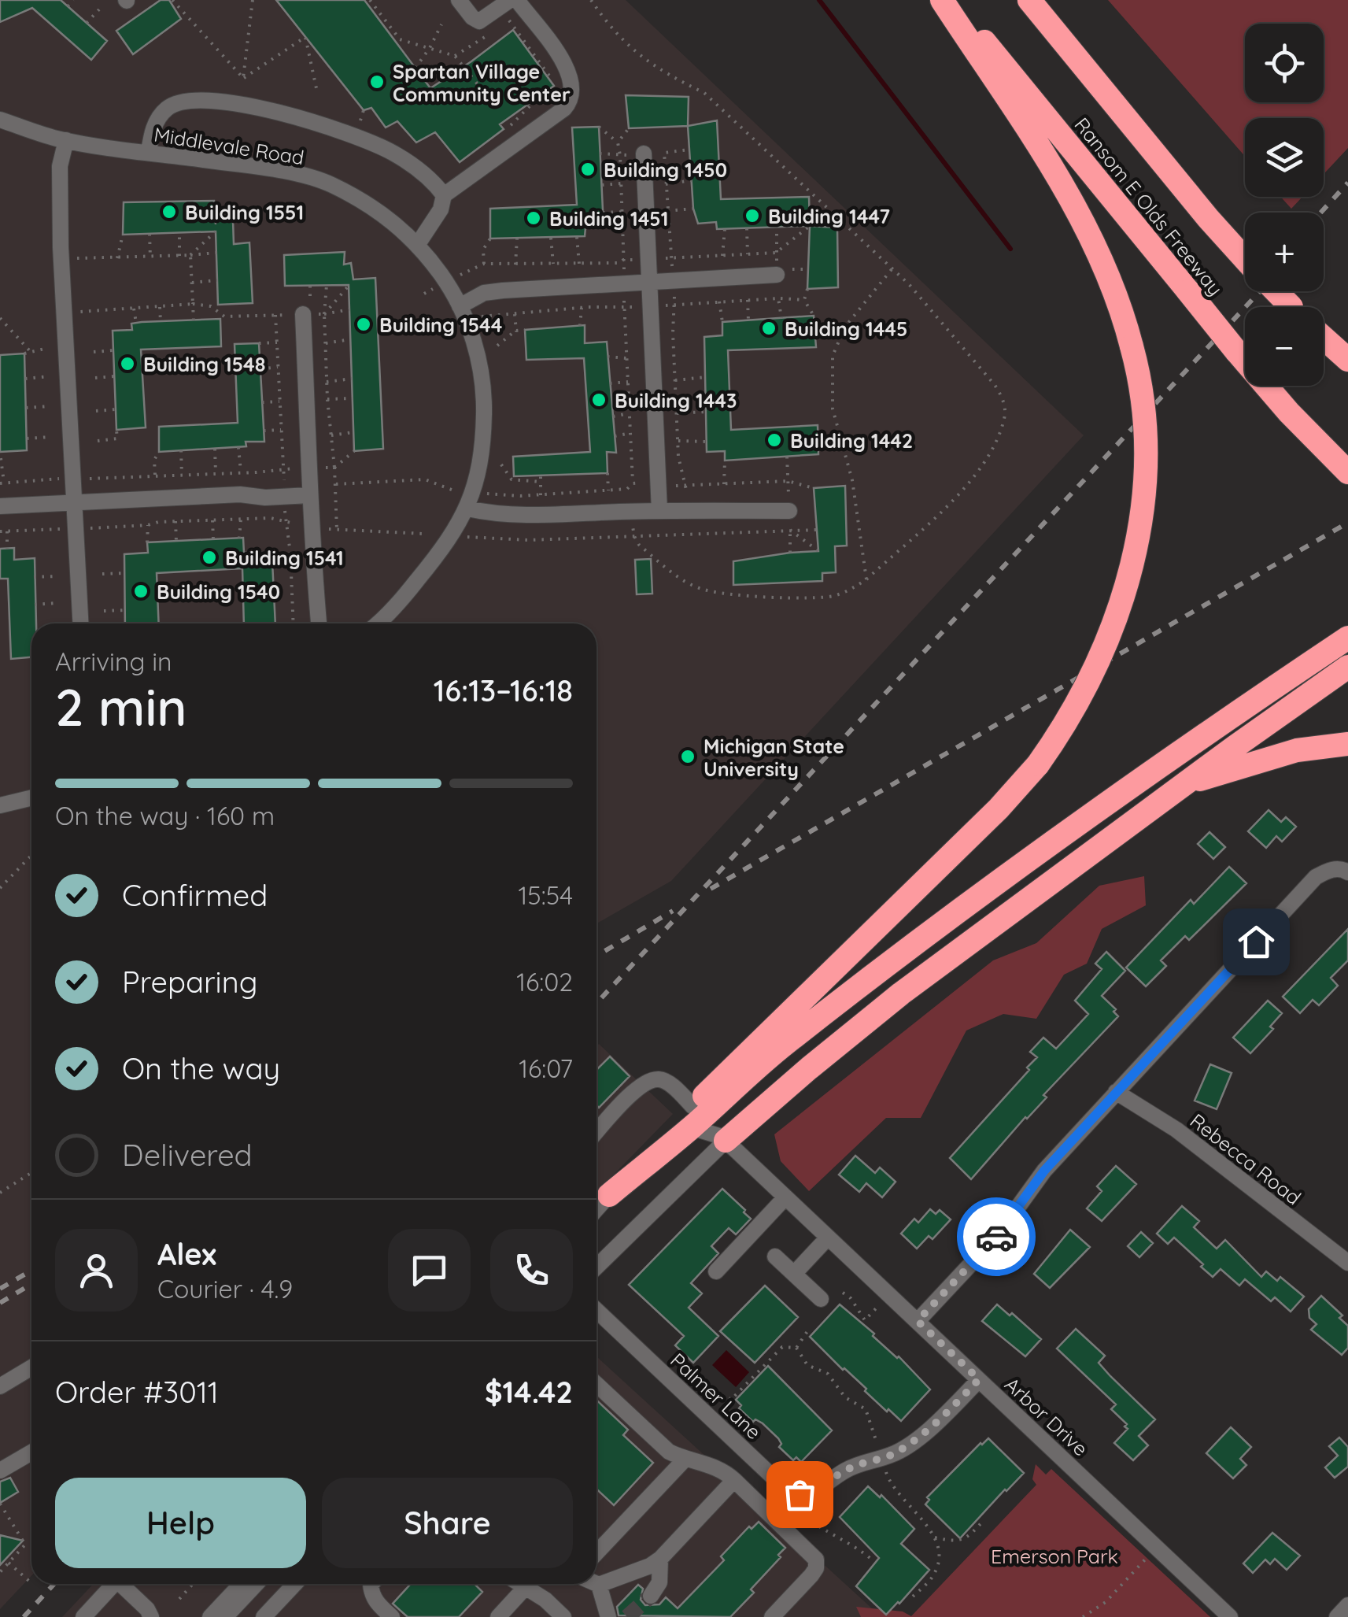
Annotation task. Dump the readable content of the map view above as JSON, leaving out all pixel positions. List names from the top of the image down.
{
  "streets": {
    "highway": ["Ransom E Olds Freeway"],
    "street": [
      "Middlevale Road",
      "Rebecca Road",
      "Palmer Lane",
      "Arbor Drive"
    ]
  },
  "crossings": [
    ["Palmer Lane", "Arbor Drive"]
  ],
  "parks": ["Emerson Park"],
  "places": [
    "Spartan Village Community Center",
    "Building 1450",
    "Building 1551",
    "Building 1447",
    "Building 1451",
    "Building 1544",
    "Building 1445",
    "Building 1548",
    "Building 1443",
    "Building 1442",
    "Building 1541",
    "Building 1540",
    "Michigan State University"
  ],
  "page": {
    "map_buttons": ["+", "−"],
    "heading": ["2 min", "Arriving in", "16:13–16:18"],
    "panel": [
      "Alex",
      "Courier · 4.9",
      "Order #3011",
      "$14.42"
    ],
    "bar": "On the way · 160 m",
    "list": [
      ["Confirmed", "15:54"],
      ["Preparing", "16:02"],
      ["On the way", "16:07"],
      "Delivered"
    ],
    "buttons": ["Help", "Share"]
  }
}
